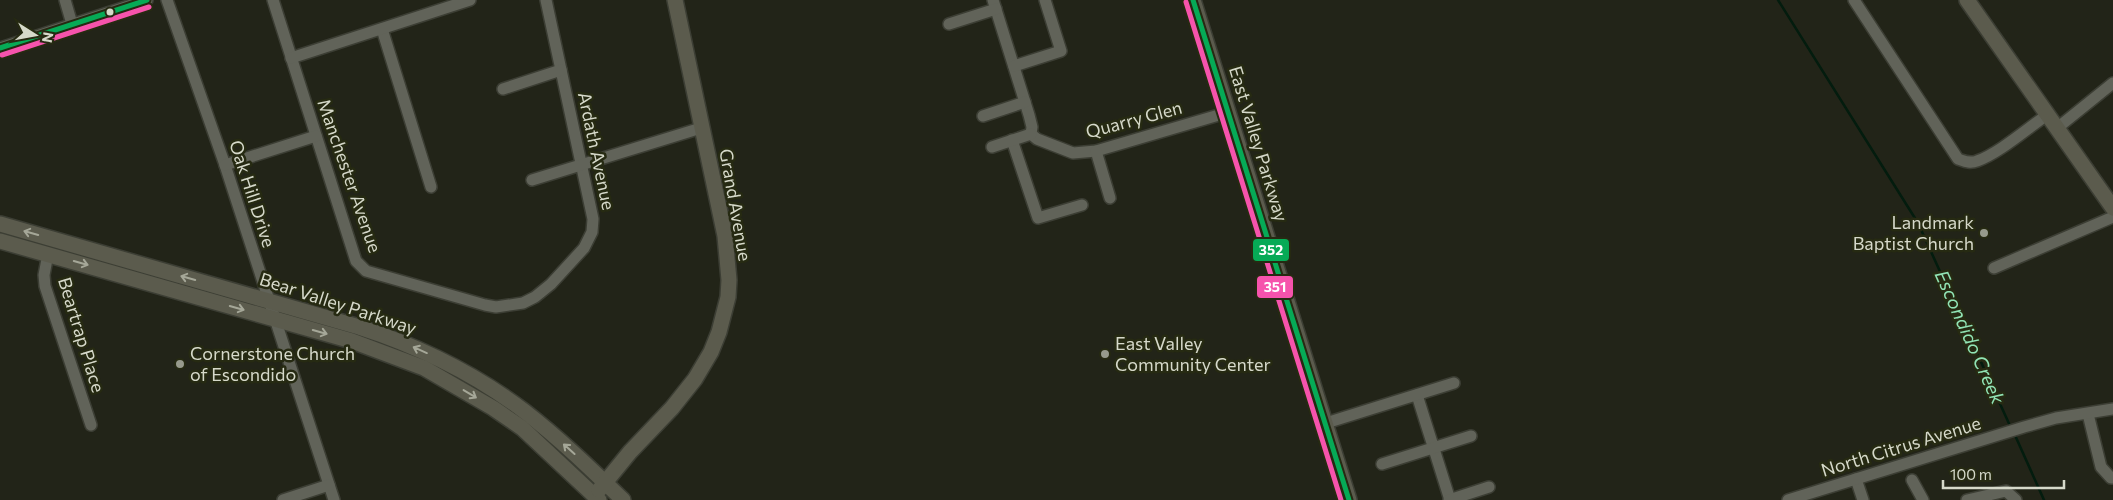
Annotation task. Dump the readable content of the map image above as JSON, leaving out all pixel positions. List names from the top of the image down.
{
  "streets": {
    "main road": ["East Valley Parkway", "Grand Avenue", "Bear Valley Parkway"],
    "street": [
      "Quarry Glen",
      "Ardath Avenue",
      "Manchester Avenue",
      "Oak Hill Drive",
      "Beartrap Place",
      "North Citrus Avenue"
    ]
  },
  "crossings": [
    ["Quarry Glen", "East Valley Parkway"],
    ["Ardath Avenue", "Manchester Avenue"],
    ["Oak Hill Drive", "Bear Valley Parkway"],
    ["Grand Avenue", "Bear Valley Parkway"],
    ["Bear Valley Parkway", "Beartrap Place"]
  ],
  "water": ["Escondido Creek"],
  "places": ["Landmark Baptist Church", "East Valley Community Center", "Cornerstone Church of Escondido"],
  "lines": ["transit line 352", "transit line 351"],
  "scale_bar": "100 m",
  "north": "right"
}
